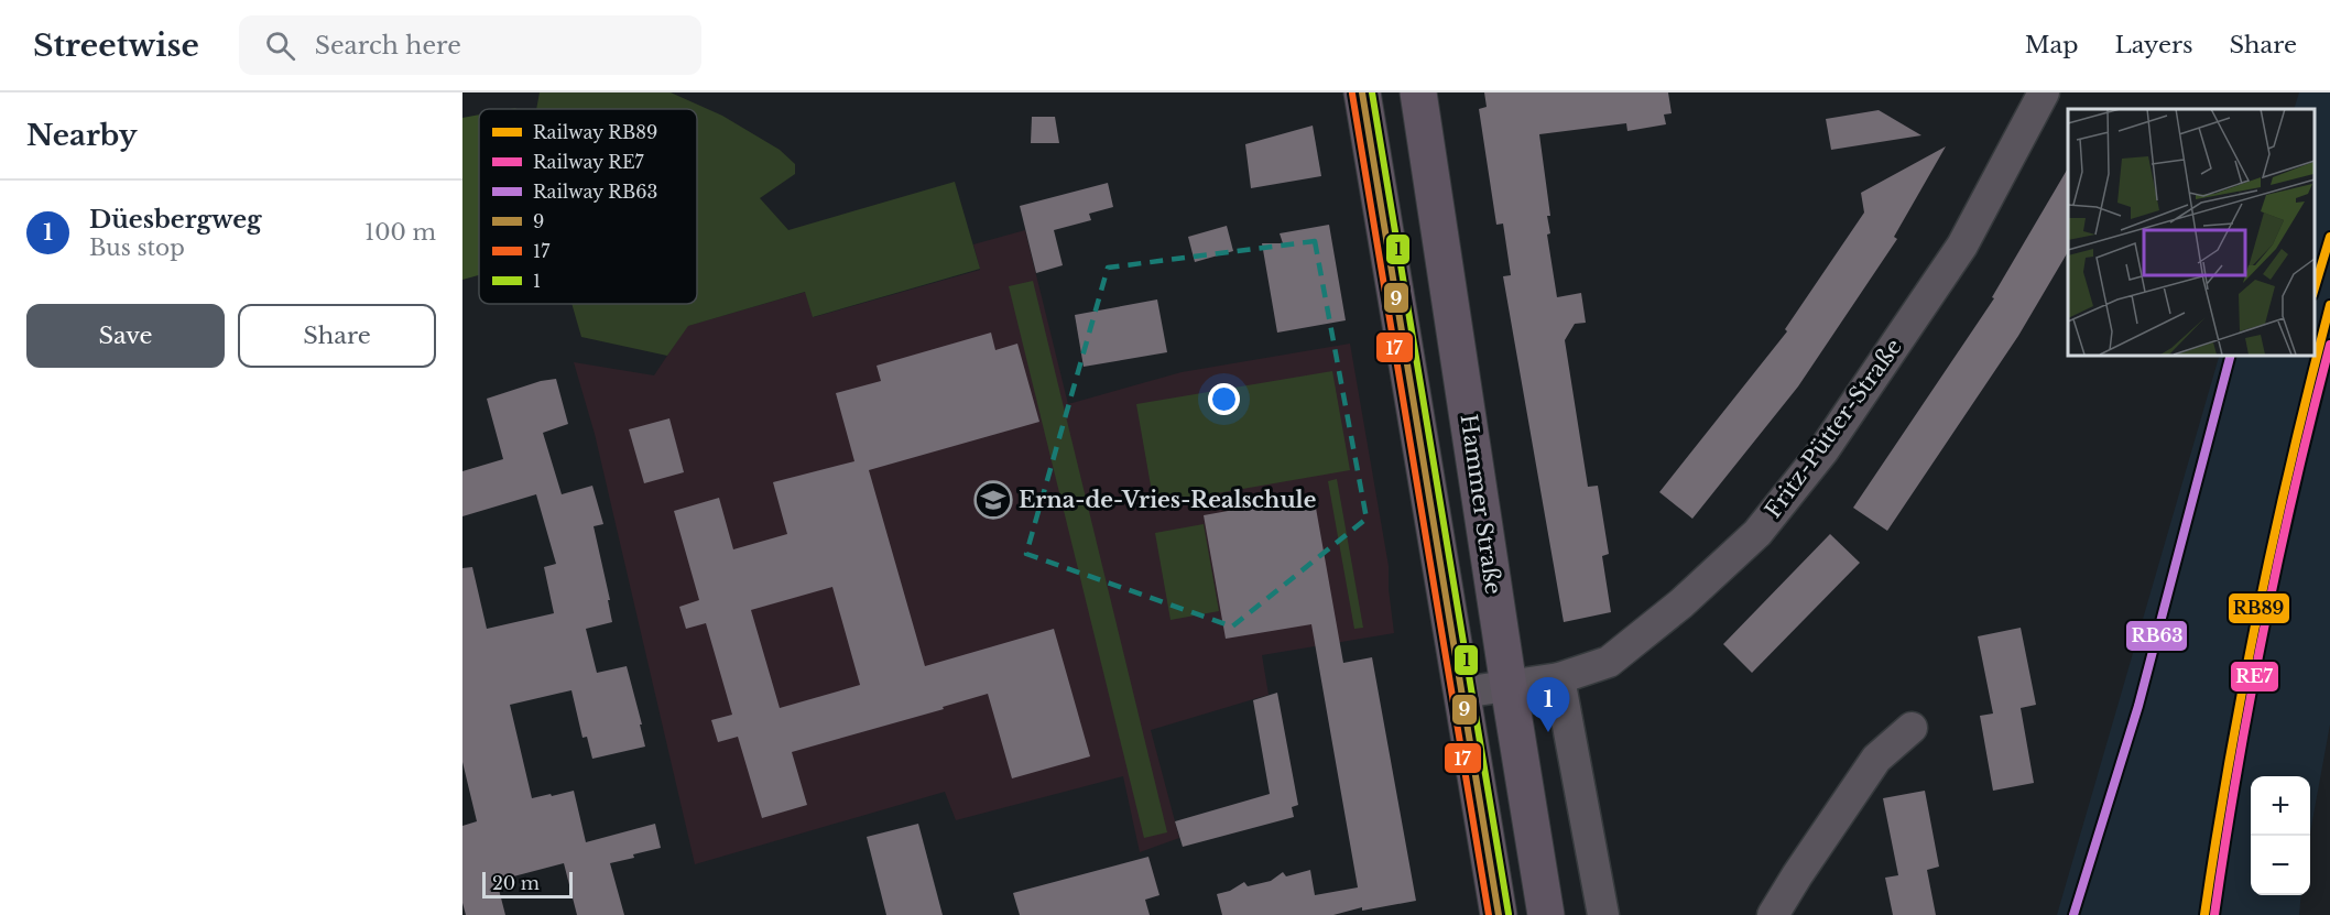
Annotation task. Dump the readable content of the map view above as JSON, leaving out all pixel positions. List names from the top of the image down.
{
  "streets": {
    "main road": ["Hammer Straße"],
    "street": ["Fritz-Pütter-Straße"]
  },
  "crossings": [
    ["Fritz-Pütter-Straße", "Hammer Straße"]
  ],
  "places": {
    "school or university": ["Erna-de-Vries-Realschule"]
  },
  "lines": [
    "transit line 9",
    "transit line 1",
    "transit line 17",
    "rail line RB89",
    "rail line RE7",
    "rail line RB63"
  ],
  "legend": [
    "Railway RB89",
    "Railway RE7",
    "Railway RB63",
    "9",
    "17",
    "1"
  ],
  "scale_bar": "20 m",
  "page": {
    "header": "Streetwise",
    "search": "Search here",
    "nav": ["Map", "Layers", "Share"],
    "heading": "Nearby",
    "list": [
      {
        "mark": "1",
        "name": "Düesbergweg",
        "note": "Bus stop",
        "value": "100 m"
      }
    ],
    "buttons": ["Save", "Share"],
    "pins": "1",
    "map_buttons": ["+", "−"],
    "scale": "20 m"
  }
}
